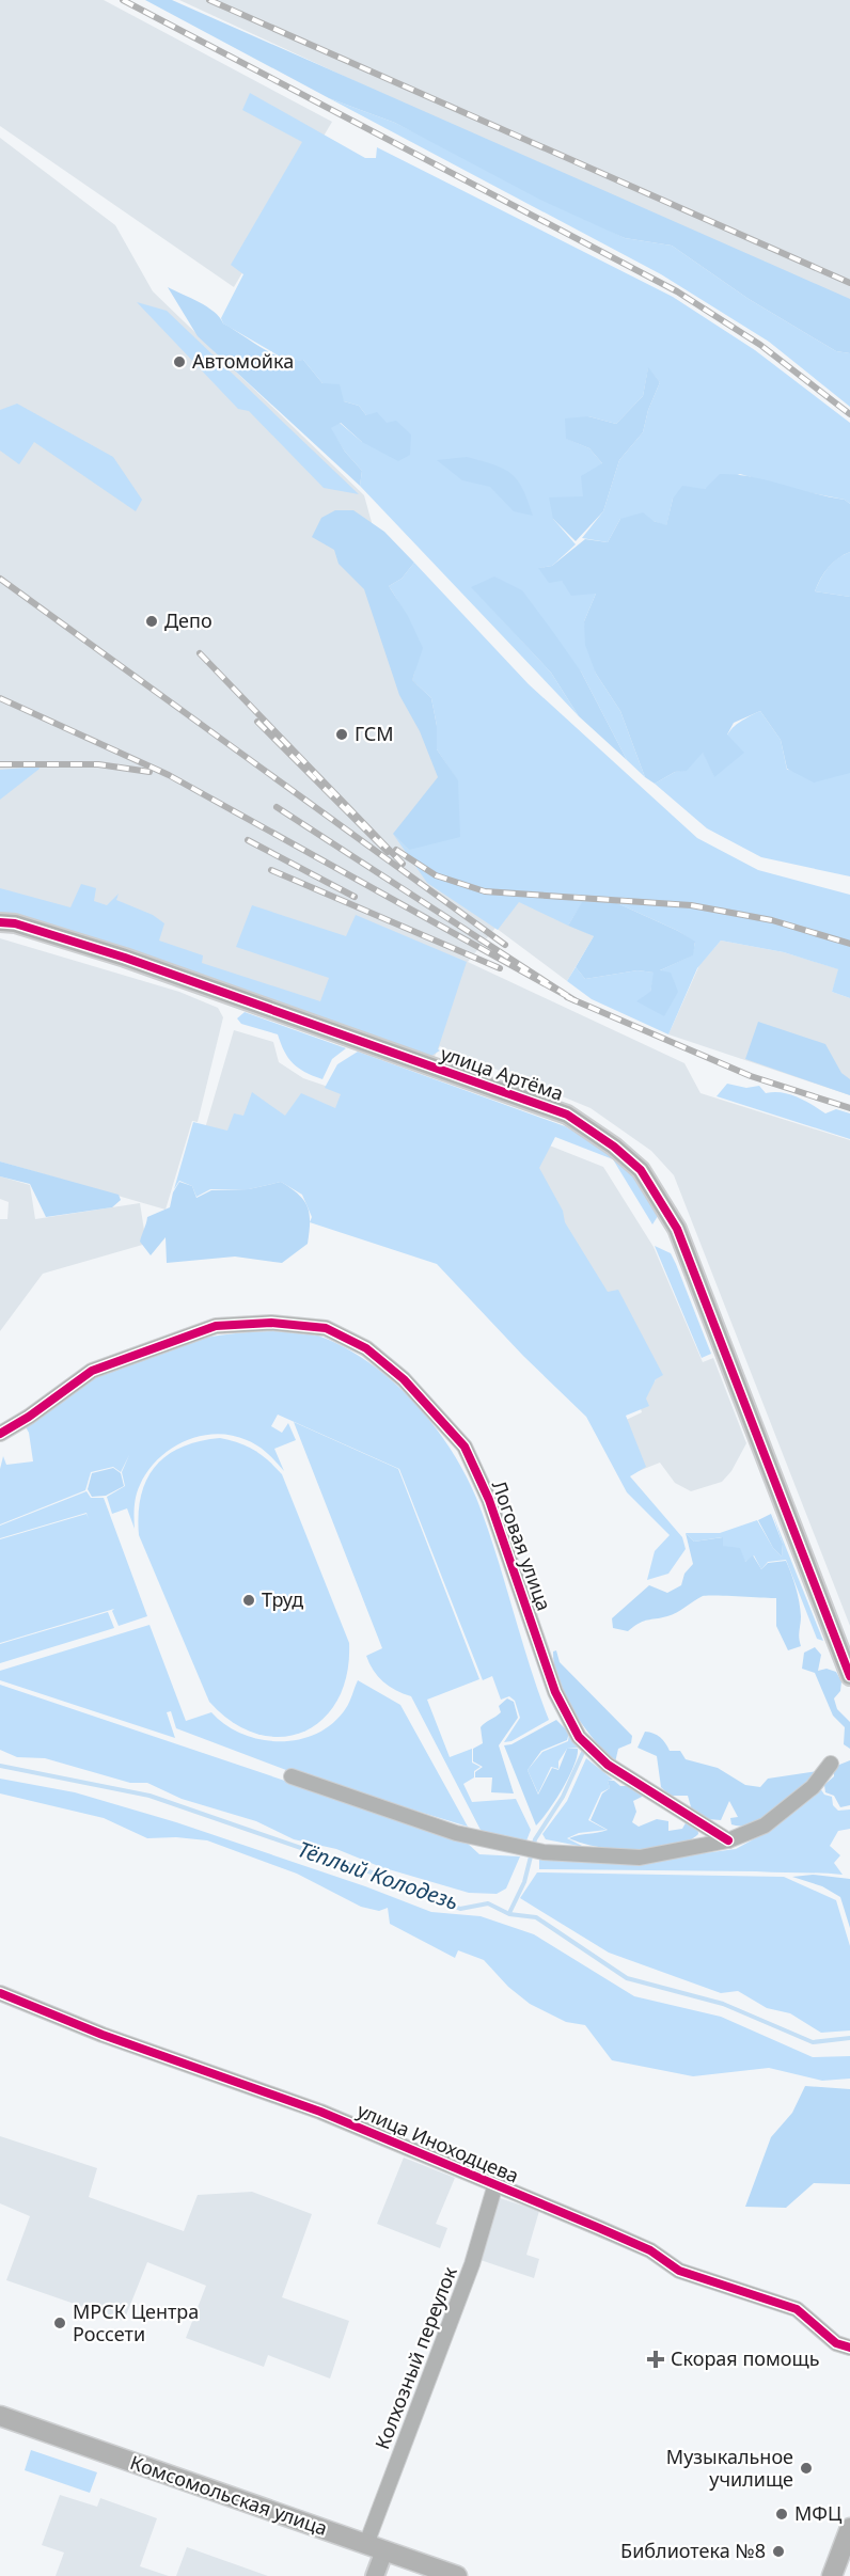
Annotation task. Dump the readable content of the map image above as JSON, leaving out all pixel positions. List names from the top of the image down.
{
  "streets": {
    "main road": ["Комсомольская улица"],
    "street": [
      "улица Артёма",
      "Логовая улица",
      "улица Иноходцева",
      "Колхозный переулок"
    ]
  },
  "crossings": [
    ["улица Иноходцева", "Колхозный переулок"],
    ["Колхозный переулок", "Комсомольская улица"]
  ],
  "water": ["Тёплый Колодезь"],
  "places": {
    "other": [
      "Автомойка",
      "Депо",
      "ГСМ",
      "Труд",
      "МРСК Центра Россети",
      "Музыкальное училище",
      "МФЦ",
      "Библиотека №8"
    ],
    "health": ["Скорая помощь"]
  }
}
